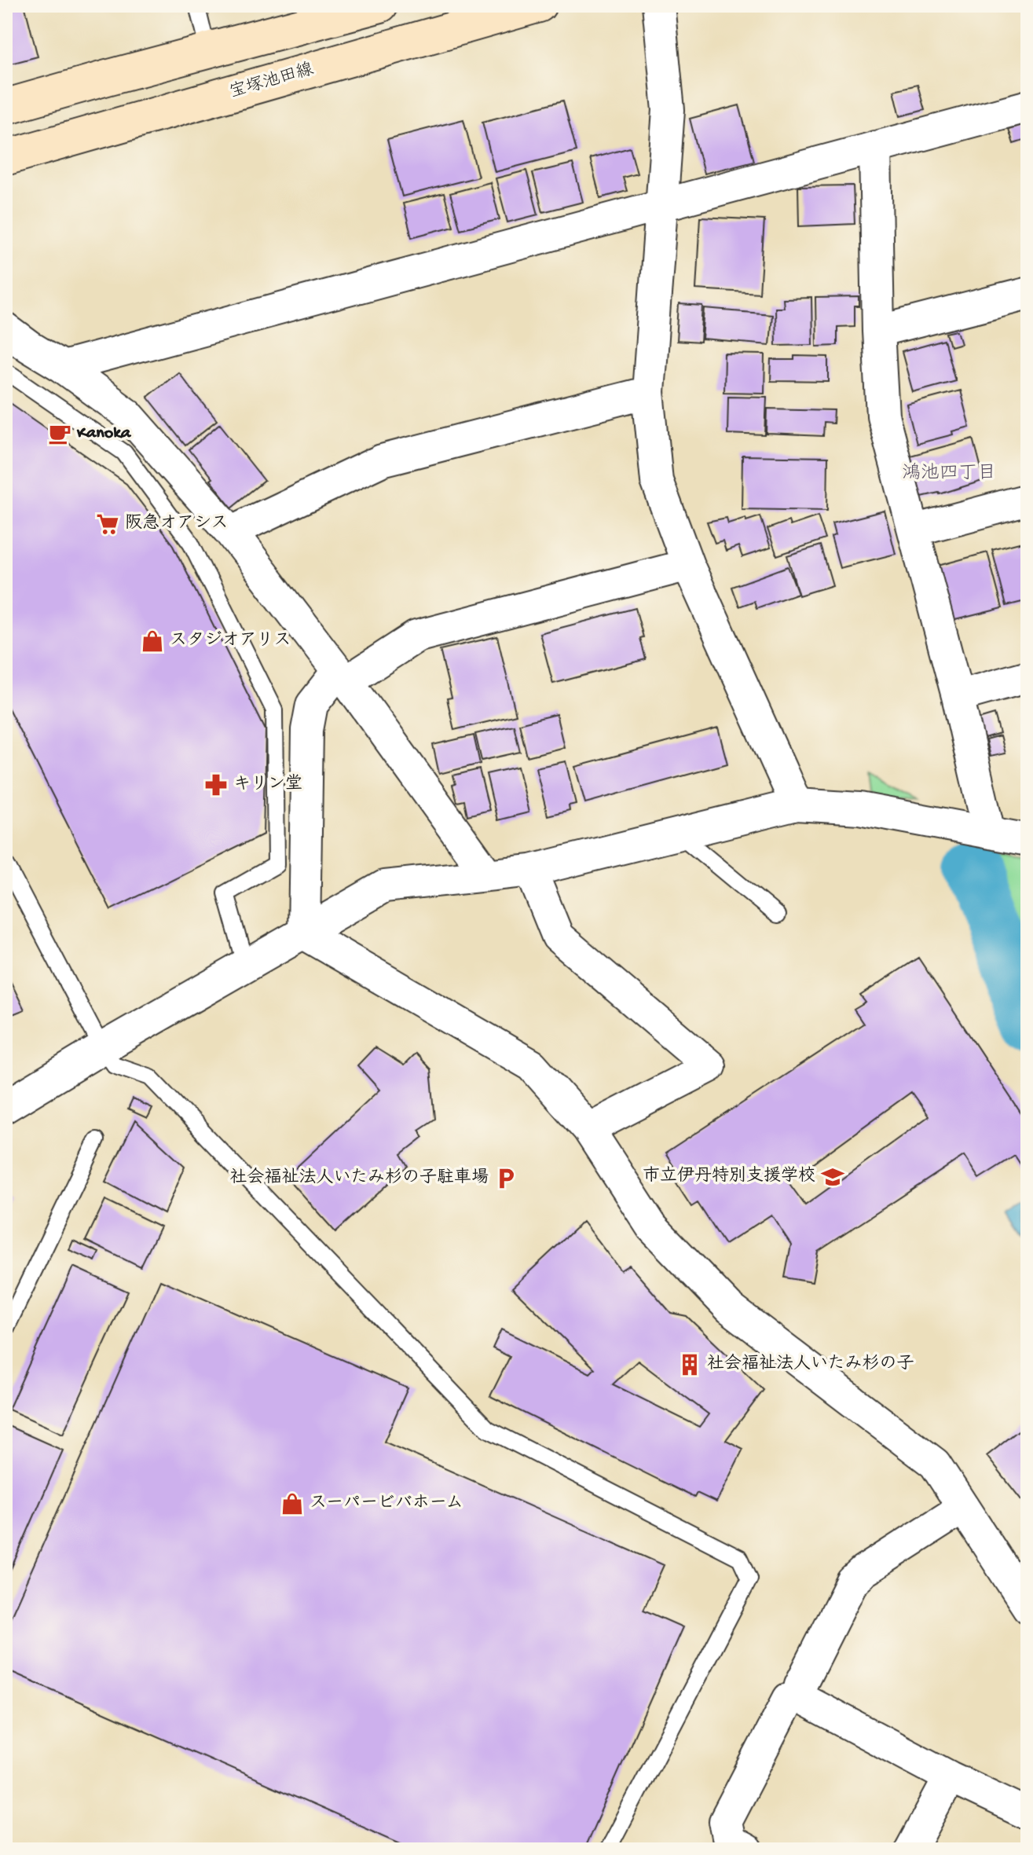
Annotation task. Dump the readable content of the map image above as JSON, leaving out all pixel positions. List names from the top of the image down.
{
  "streets": {
    "street": ["宝塚池田線"]
  },
  "districts": ["鴻池四丁目"],
  "places": {
    "cafe": ["Kanoka"],
    "supermarket": ["阪急オアシス"],
    "shop": ["スタジオアリス", "スーパービバホーム"],
    "pharmacy": ["キリン堂"],
    "school or university": ["市立伊丹特別支援学校"],
    "parking": ["社会福祉法人いたみ杉の子駐車場"],
    "building": ["社会福祉法人いたみ杉の子"]
  }
}
